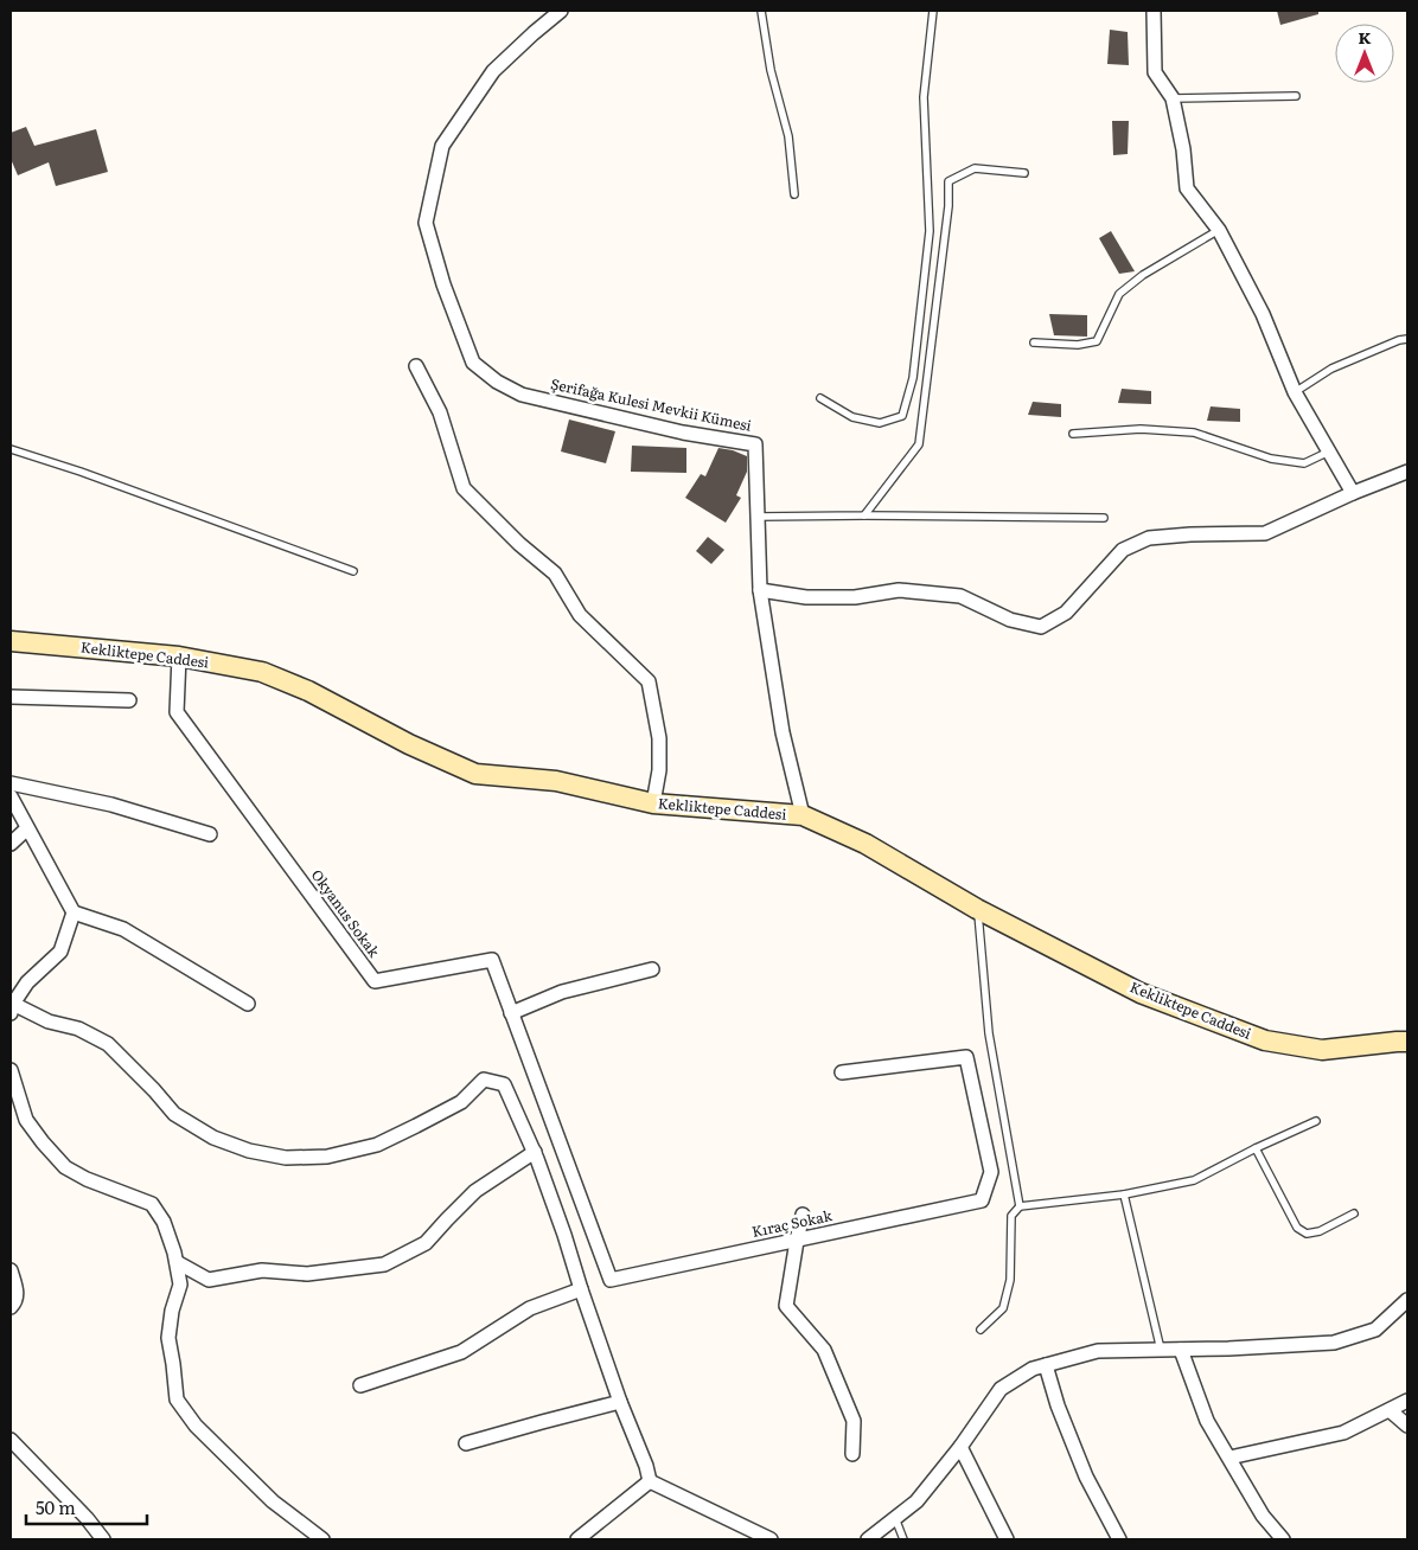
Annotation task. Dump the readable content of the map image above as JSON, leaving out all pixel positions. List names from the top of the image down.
{
  "streets": {
    "street": [
      "Şerifağa Kulesi Mevkii Kümesi",
      "Kekliktepe Caddesi",
      "Okyanus Sokak",
      "Kıraç Sokak"
    ]
  },
  "crossings": [
    ["Şerifağa Kulesi Mevkii Kümesi", "Kekliktepe Caddesi"],
    ["Kekliktepe Caddesi", "Okyanus Sokak"],
    ["Okyanus Sokak", "Kıraç Sokak"]
  ],
  "scale_bar": "50 m",
  "north": "top"
}
